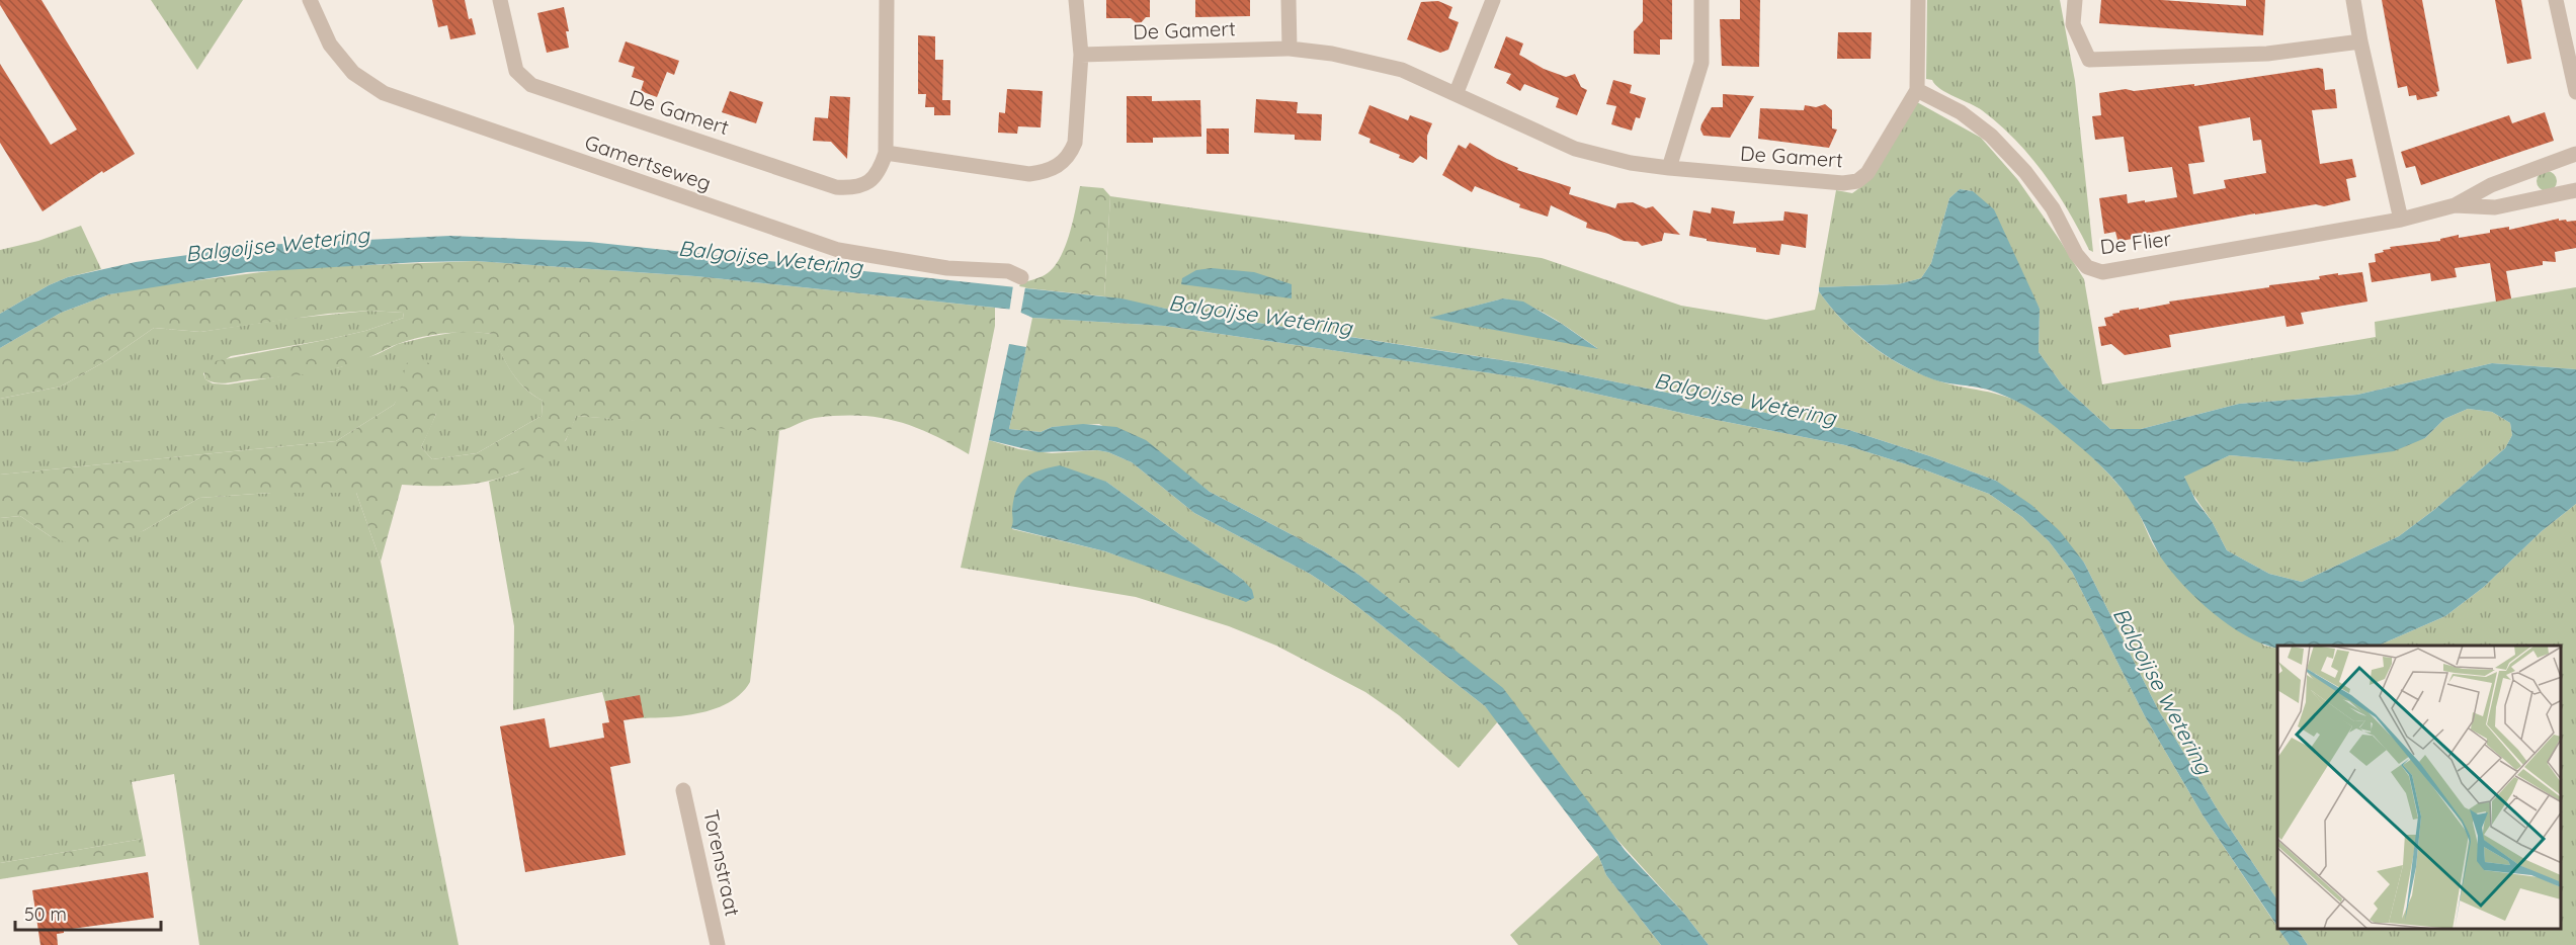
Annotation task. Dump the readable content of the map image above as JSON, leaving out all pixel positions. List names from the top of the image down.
{
  "streets": {
    "street": [
      "De Gamert",
      "Gamertseweg",
      "De Flier",
      "Torenstraat"
    ]
  },
  "crossings": [
    ["De Gamert", "De Flier"]
  ],
  "water": ["Balgoijse Wetering"],
  "scale_bar": "50 m"
}
